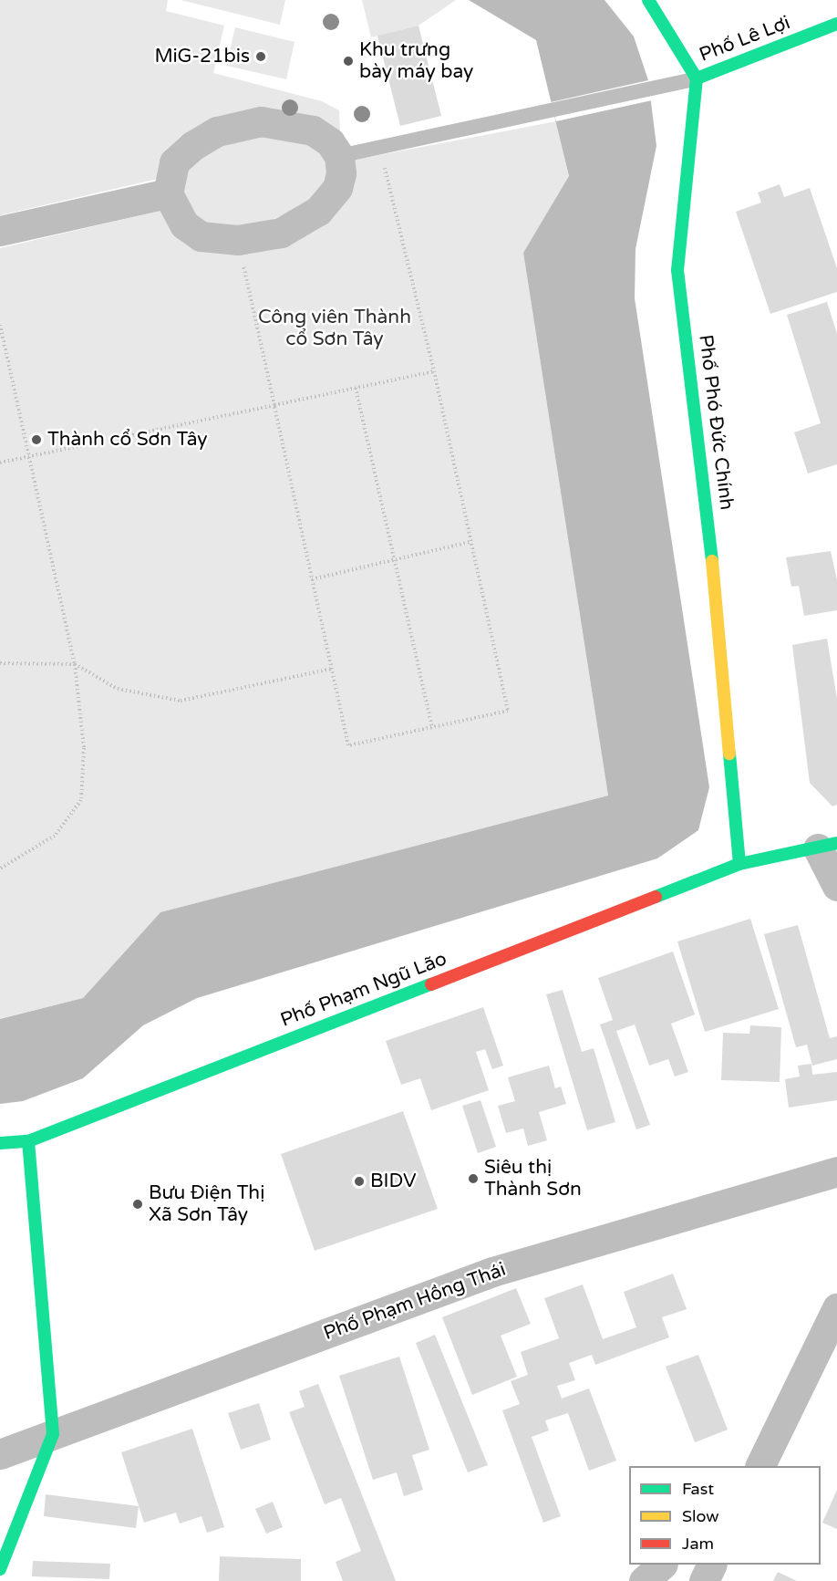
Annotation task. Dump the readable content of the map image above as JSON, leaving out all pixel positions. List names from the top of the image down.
{
  "streets": {
    "main road": ["Phố Lê Lợi", "Phố Phó Đức Chính", "Phố Phạm Ngũ Lão"],
    "street": ["Phố Phạm Hồng Thái"]
  },
  "crossings": [
    ["Phố Lê Lợi", "Phố Phó Đức Chính"],
    ["Phố Phó Đức Chính", "Phố Phạm Ngũ Lão"]
  ],
  "parks": ["Công viên Thành cổ Sơn Tây"],
  "places": [
    "MiG-21bis",
    "Khu trưng bày máy bay",
    "Thành cổ Sơn Tây",
    "Siêu thị Thành Sơn",
    "BIDV",
    "Bưu Điện Thị Xã Sơn Tây"
  ],
  "legend": ["Fast", "Slow", "Jam"]
}
